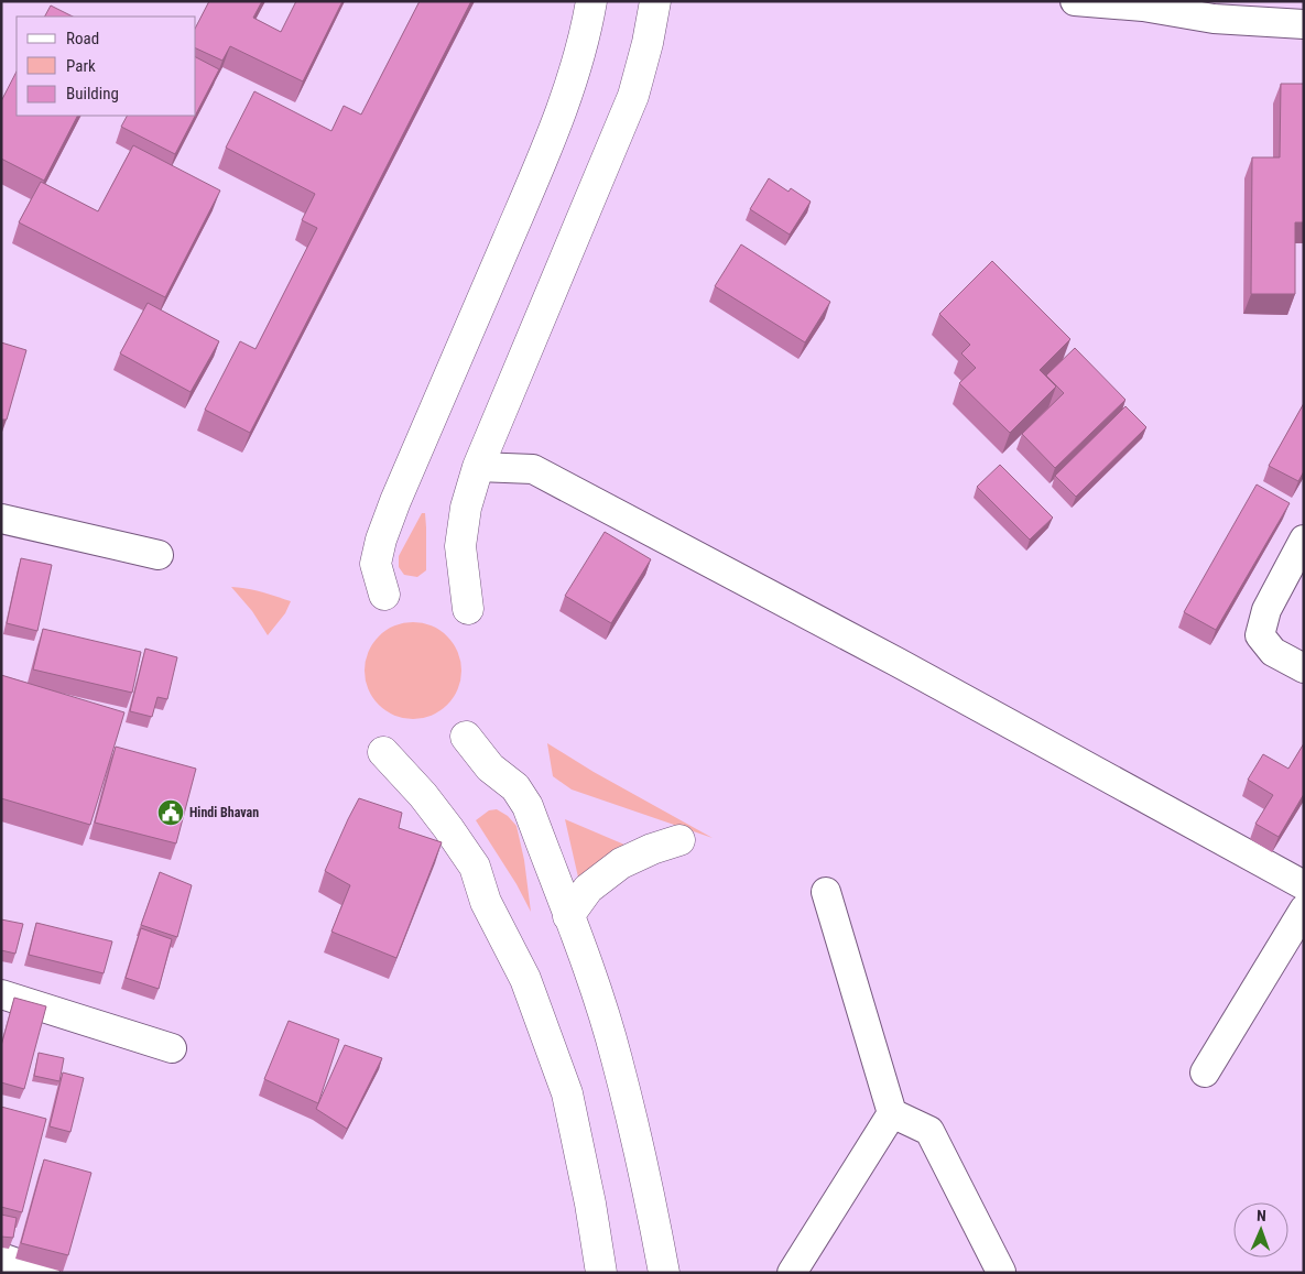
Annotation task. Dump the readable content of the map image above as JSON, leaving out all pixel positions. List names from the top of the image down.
{
  "places": {
    "public building": ["Hindi Bhavan"]
  },
  "legend": ["Road", "Park", "Building"],
  "north": "top"
}
